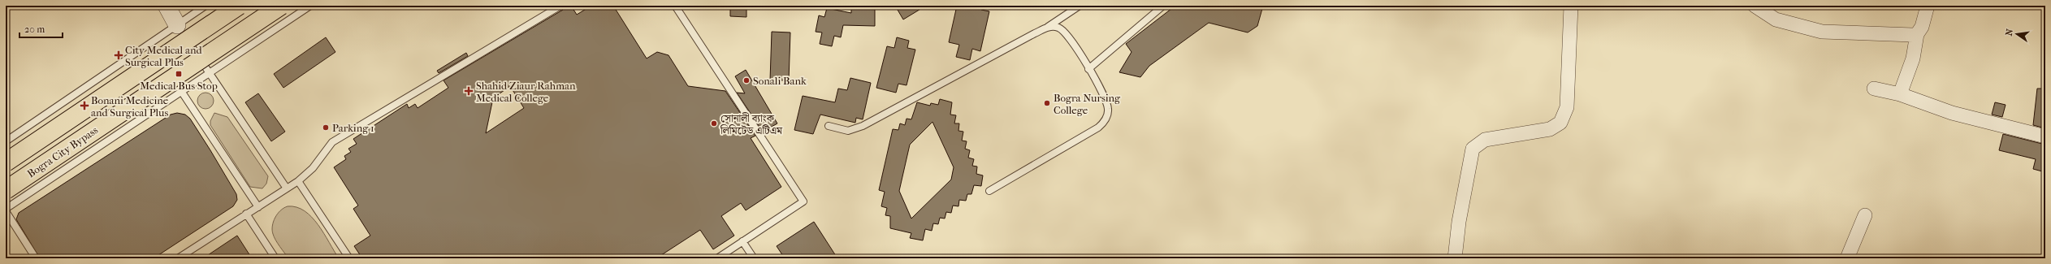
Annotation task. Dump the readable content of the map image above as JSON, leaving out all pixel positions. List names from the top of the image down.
{
  "streets": {
    "highway": ["Bogra City Bypass"]
  },
  "places": {
    "health": ["City Medical and Surgical Plus", "Shahid Ziaur Rahman Medical College", "Bonani Medicine and Surgical Plus"],
    "transit": ["Medical Bus Stop"],
    "other": [
      "Sonali Bank",
      "Bogra Nursing College",
      "সোনালী ব্যাংক লিমিটেড এটিএম",
      "Parking 1"
    ]
  },
  "scale_bar": "20 m",
  "north": "left"
}
